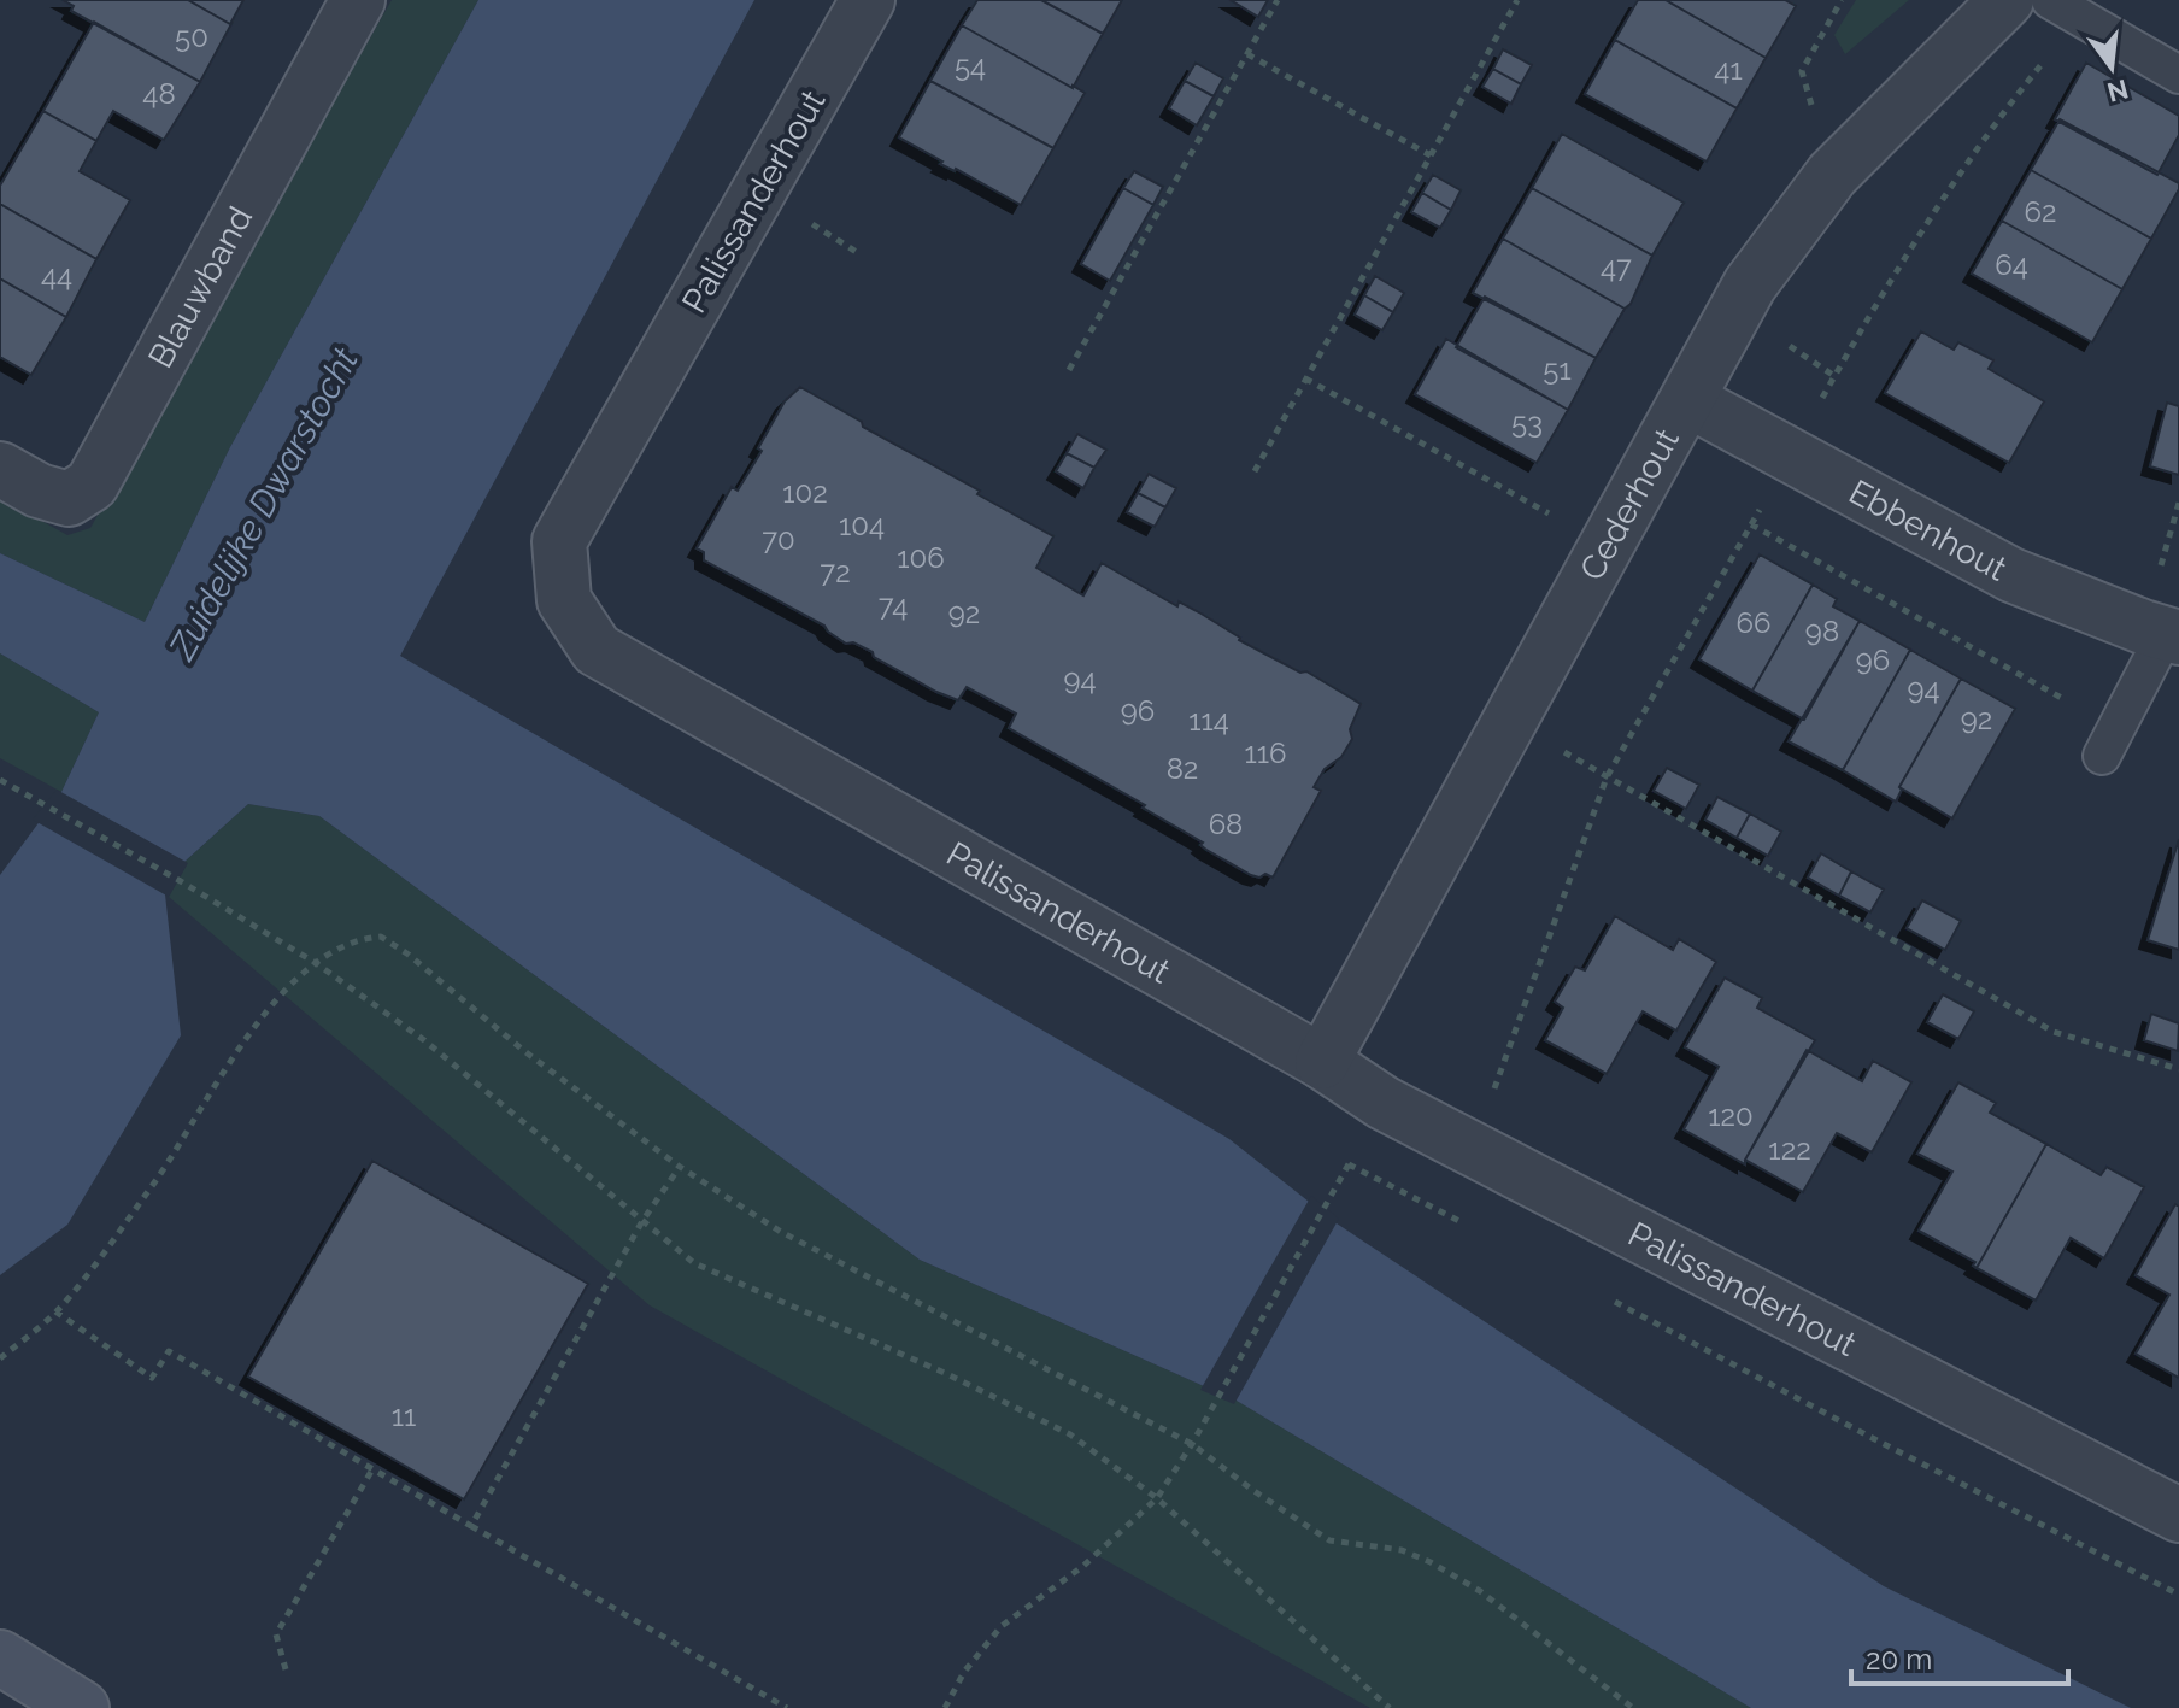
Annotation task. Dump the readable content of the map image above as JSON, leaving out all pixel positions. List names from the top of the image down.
{
  "streets": {
    "street": [
      "Palissanderhout",
      "Blauwband",
      "Cederhout",
      "Ebbenhout"
    ]
  },
  "crossings": [
    ["Palissanderhout", "Cederhout"],
    ["Cederhout", "Ebbenhout"]
  ],
  "water": ["Zuidelijke Dwarstocht"],
  "house_numbers": [
    "50",
    "54",
    "41",
    "48",
    "62",
    "64",
    "47",
    "44",
    "51",
    "53",
    "102",
    "104",
    "70",
    "106",
    "72",
    "74",
    "92",
    "66",
    "98",
    "96",
    "94",
    "94",
    "96",
    "92",
    "114",
    "116",
    "82",
    "68",
    "120",
    "122",
    "11"
  ],
  "scale_bar": "20 m",
  "north": "bottom"
}
